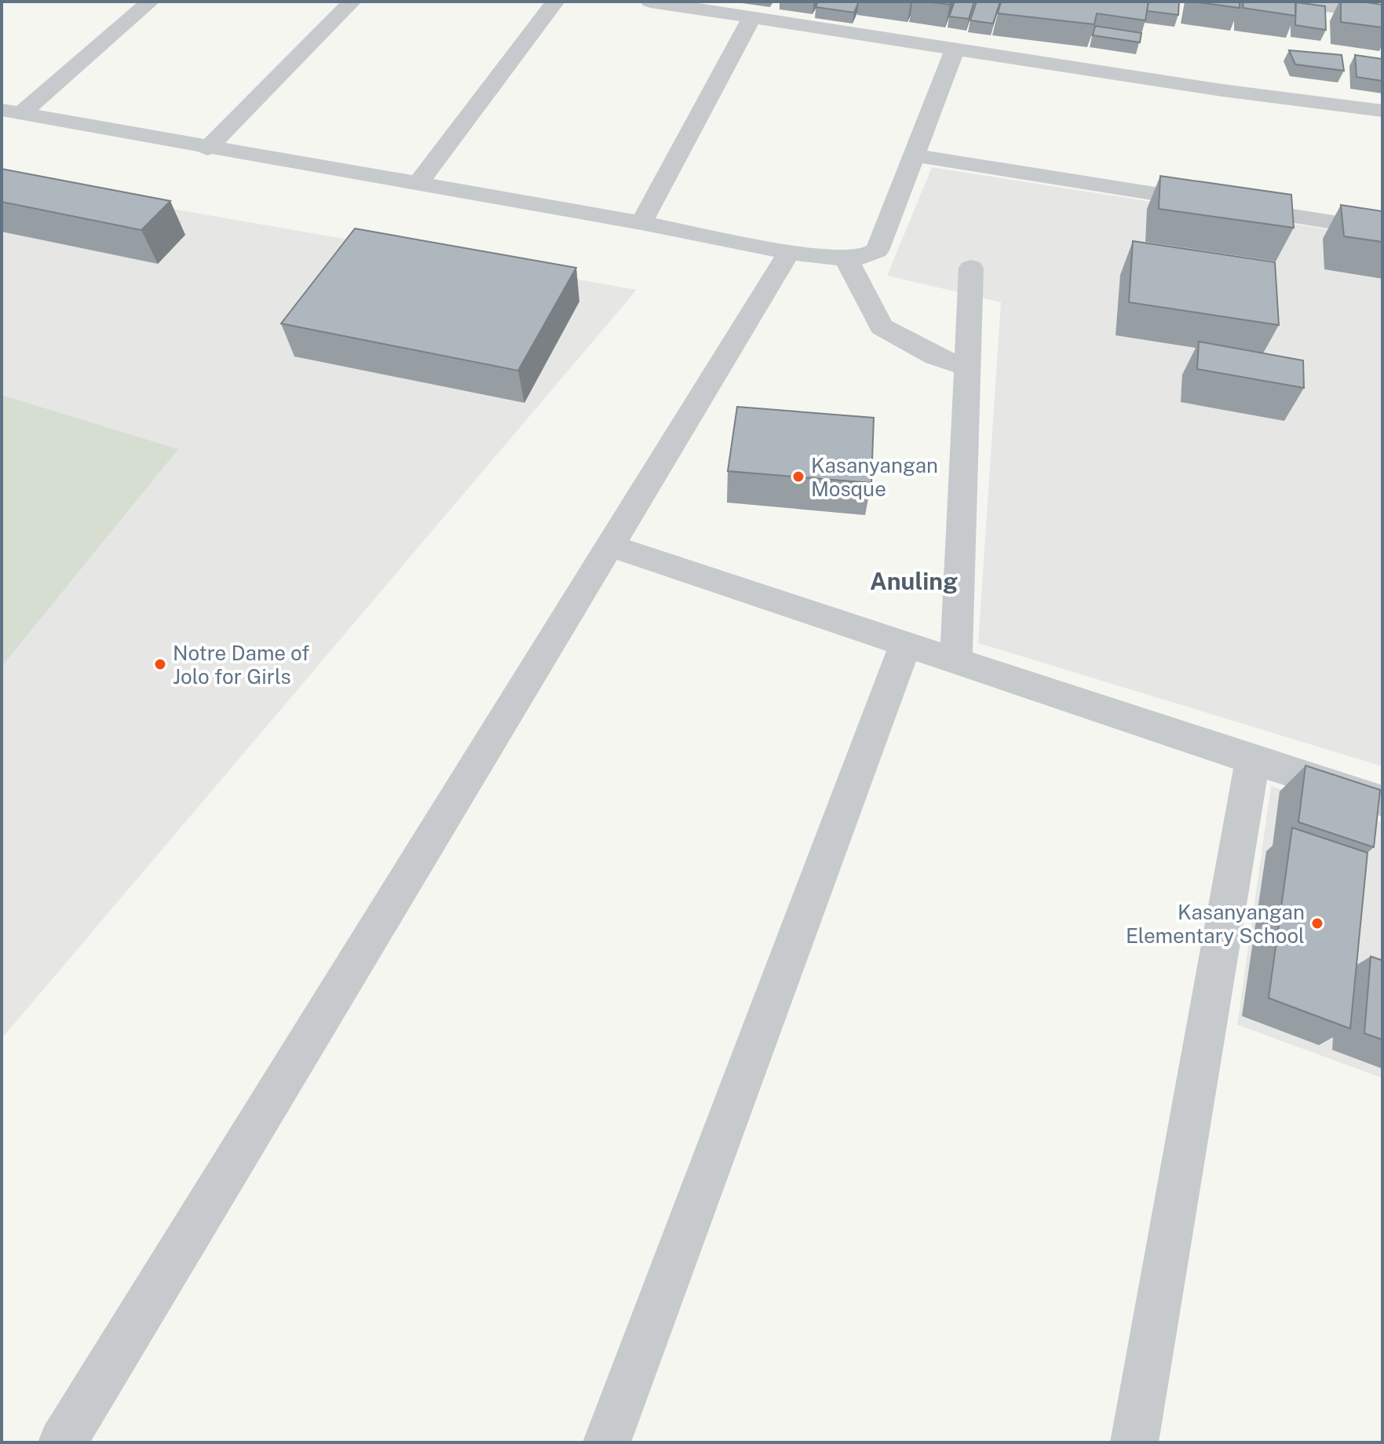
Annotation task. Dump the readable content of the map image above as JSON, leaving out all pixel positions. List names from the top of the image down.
{
  "districts": ["Anuling"],
  "places": ["Kasanyangan Mosque", "Notre Dame of Jolo for Girls", "Kasanyangan Elementary School"]
}
